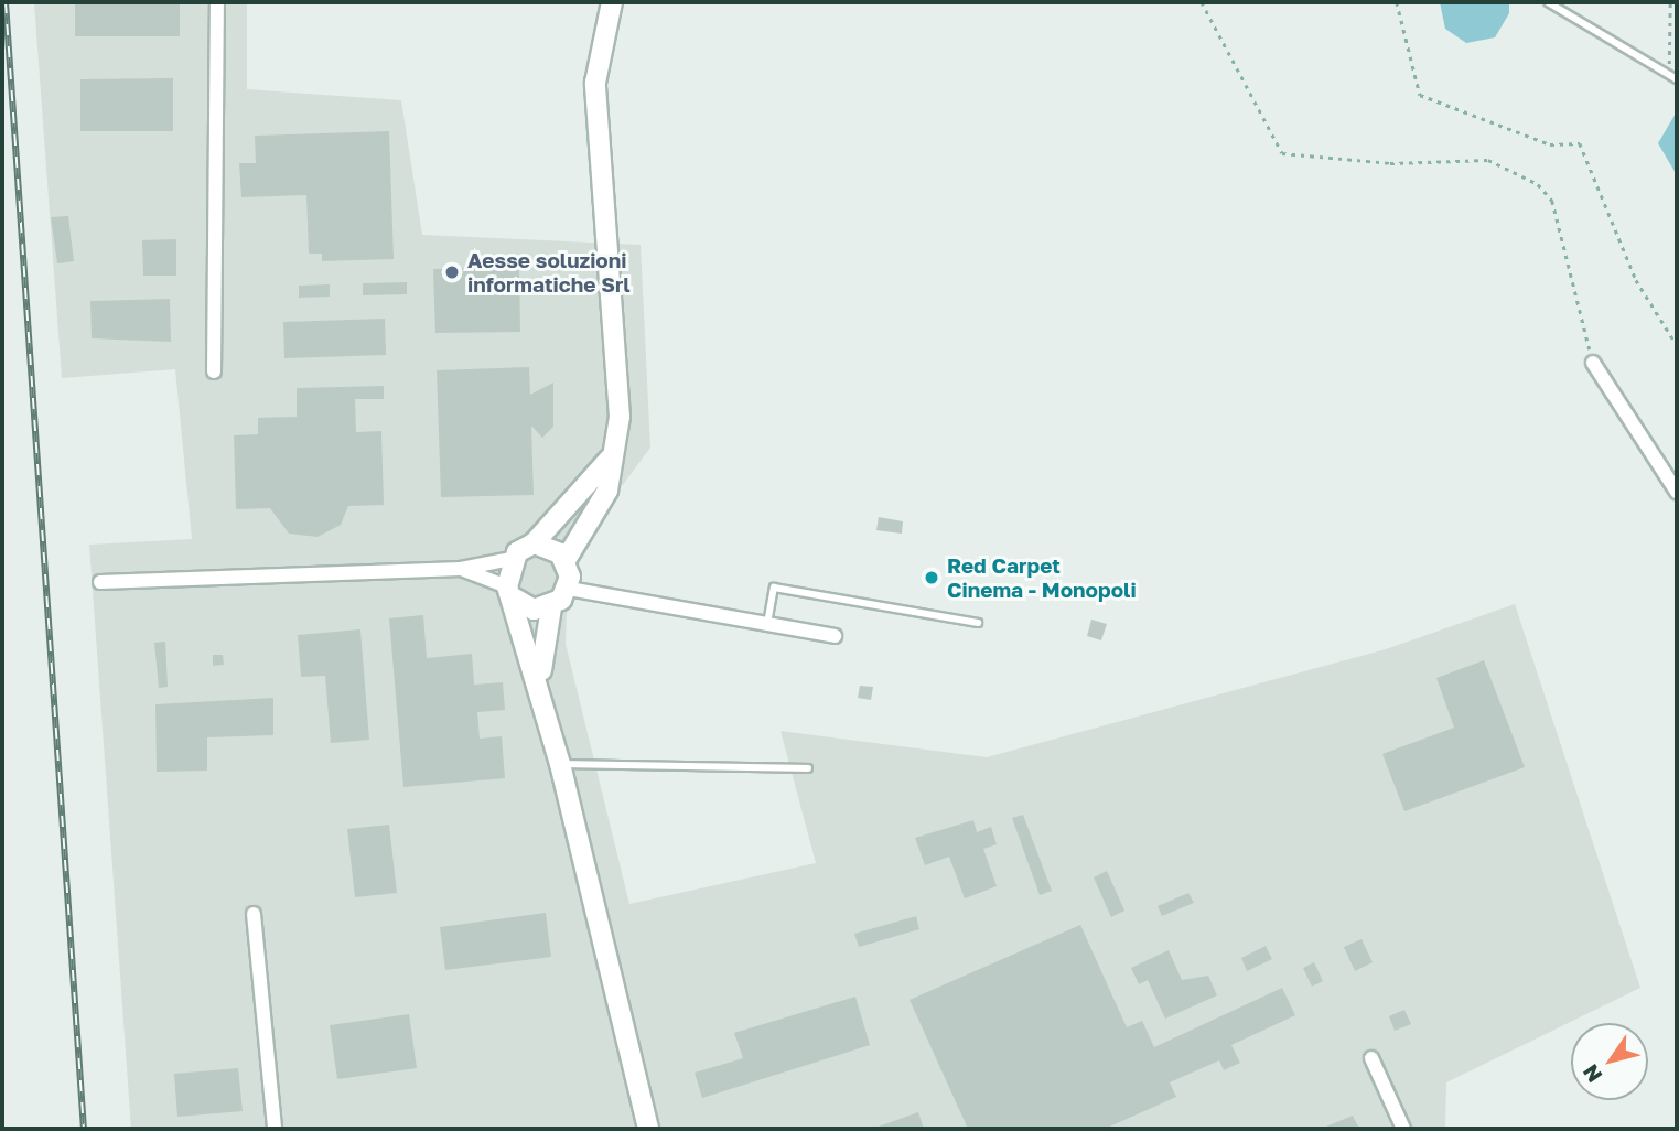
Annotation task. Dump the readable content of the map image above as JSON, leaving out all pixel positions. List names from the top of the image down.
{
  "places": ["Aesse soluzioni informatiche Srl", "Red Carpet Cinema - Monopoli"],
  "north": "bottom left"
}
